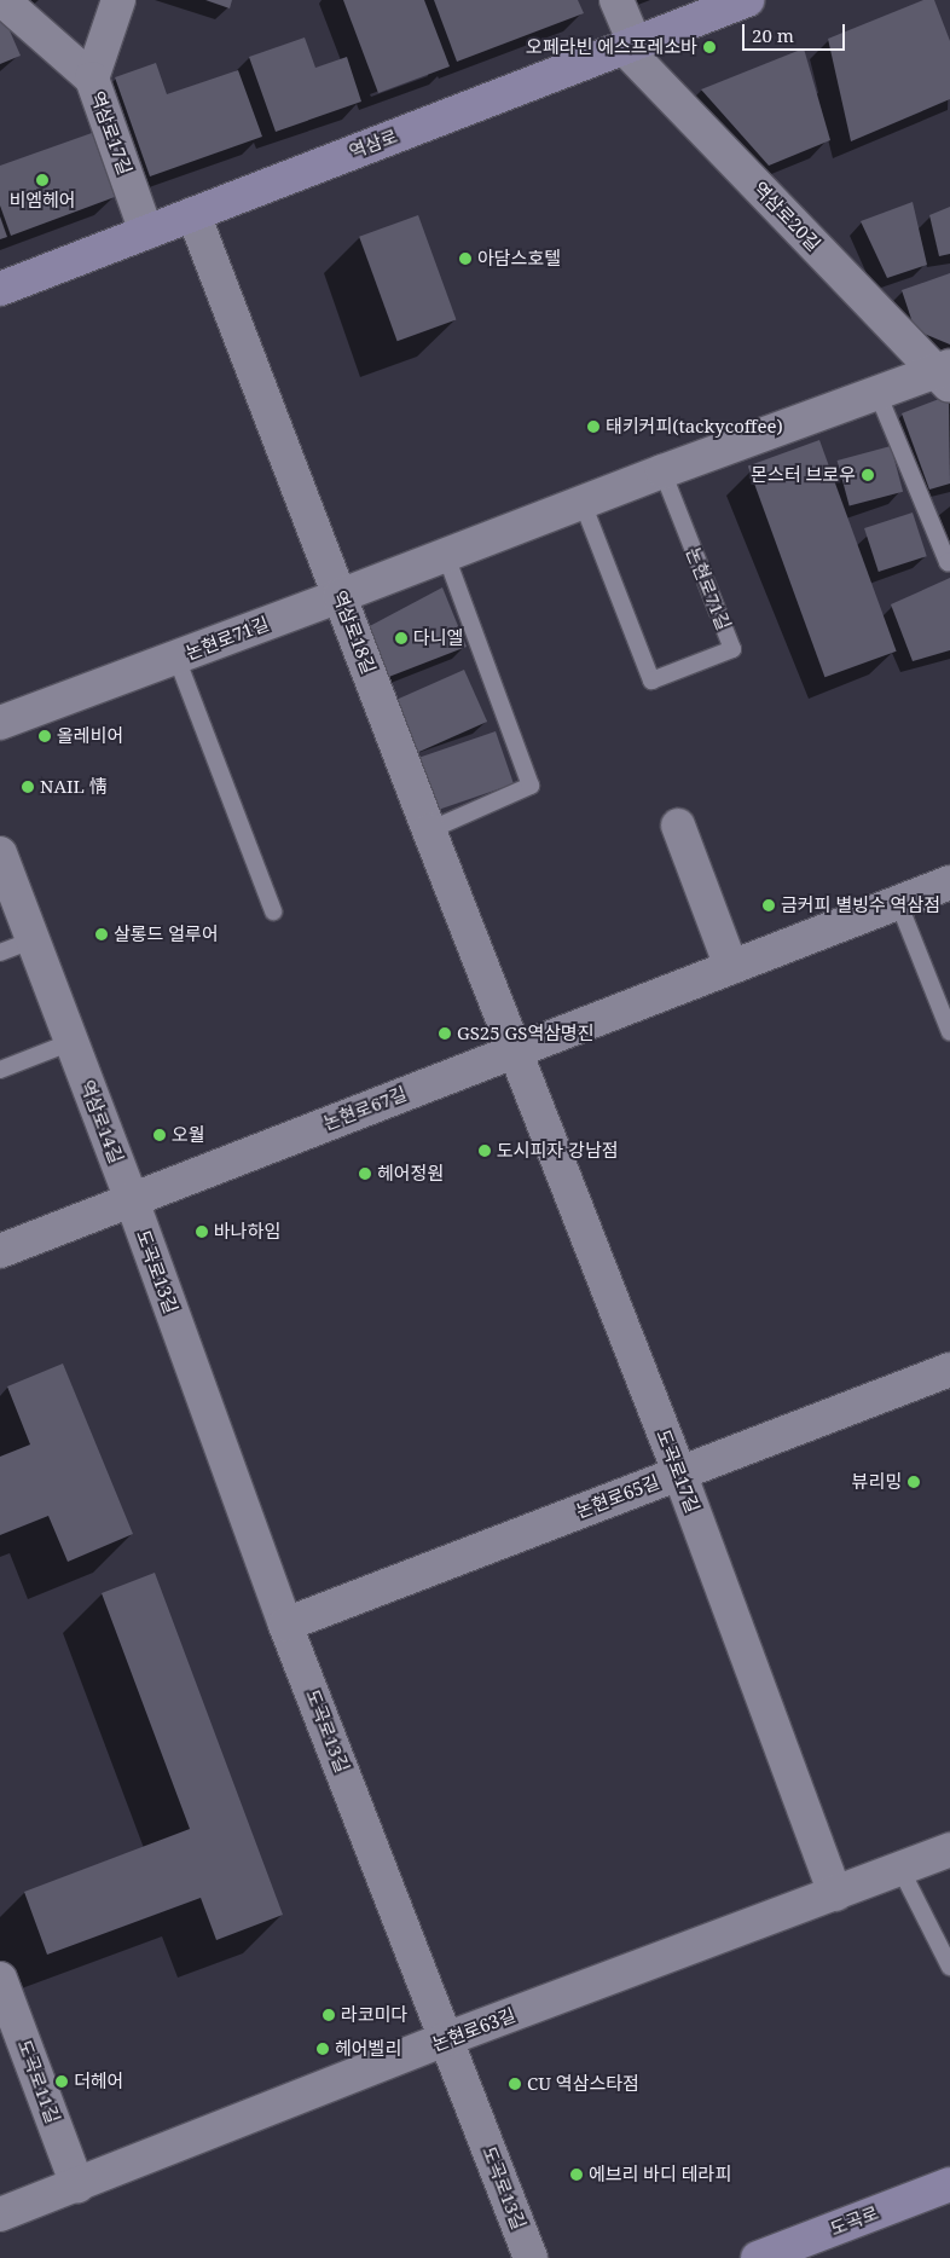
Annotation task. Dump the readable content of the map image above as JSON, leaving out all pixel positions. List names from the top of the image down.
{
  "streets": {
    "main road": ["역삼로", "도곡로"],
    "street": [
      "역삼로17길",
      "역삼로20길",
      "논현로71길",
      "역삼로18길",
      "논현로67길",
      "역삼로14길",
      "도곡로13길",
      "도곡로17길",
      "논현로65길",
      "논현로63길",
      "도곡로11길"
    ]
  },
  "crossings": [
    ["역삼로17길", "역삼로"],
    ["역삼로", "역삼로20길"],
    ["역삼로", "역삼로18길"],
    ["역삼로20길", "논현로71길"],
    ["논현로71길", "역삼로18길"],
    ["역삼로18길", "논현로67길"],
    ["역삼로18길", "도곡로17길"],
    ["논현로67길", "역삼로14길"],
    ["논현로67길", "도곡로13길"],
    ["논현로67길", "도곡로17길"],
    ["역삼로14길", "도곡로13길"],
    ["도곡로13길", "논현로65길"],
    ["도곡로13길", "논현로63길"],
    ["도곡로17길", "논현로65길"],
    ["도곡로17길", "논현로63길"],
    ["논현로63길", "도곡로11길"]
  ],
  "places": [
    "오페라빈 에스프레소바",
    "비엠헤어",
    "아담스호텔",
    "태키커피(tackycoffee)",
    "몬스터 브로우",
    "다니엘",
    "올레비어",
    "NAIL 情",
    "금커피 별빙수 역삼점",
    "살롱드 얼루어",
    "GS25 GS역삼명진",
    "오월",
    "도시피자 강남점",
    "헤어정원",
    "바나하임",
    "뷰리밍",
    "라코미다",
    "헤어벨리",
    "더헤어",
    "CU 역삼스타점",
    "에브리 바디 테라피"
  ],
  "scale_bar": "20 m"
}
